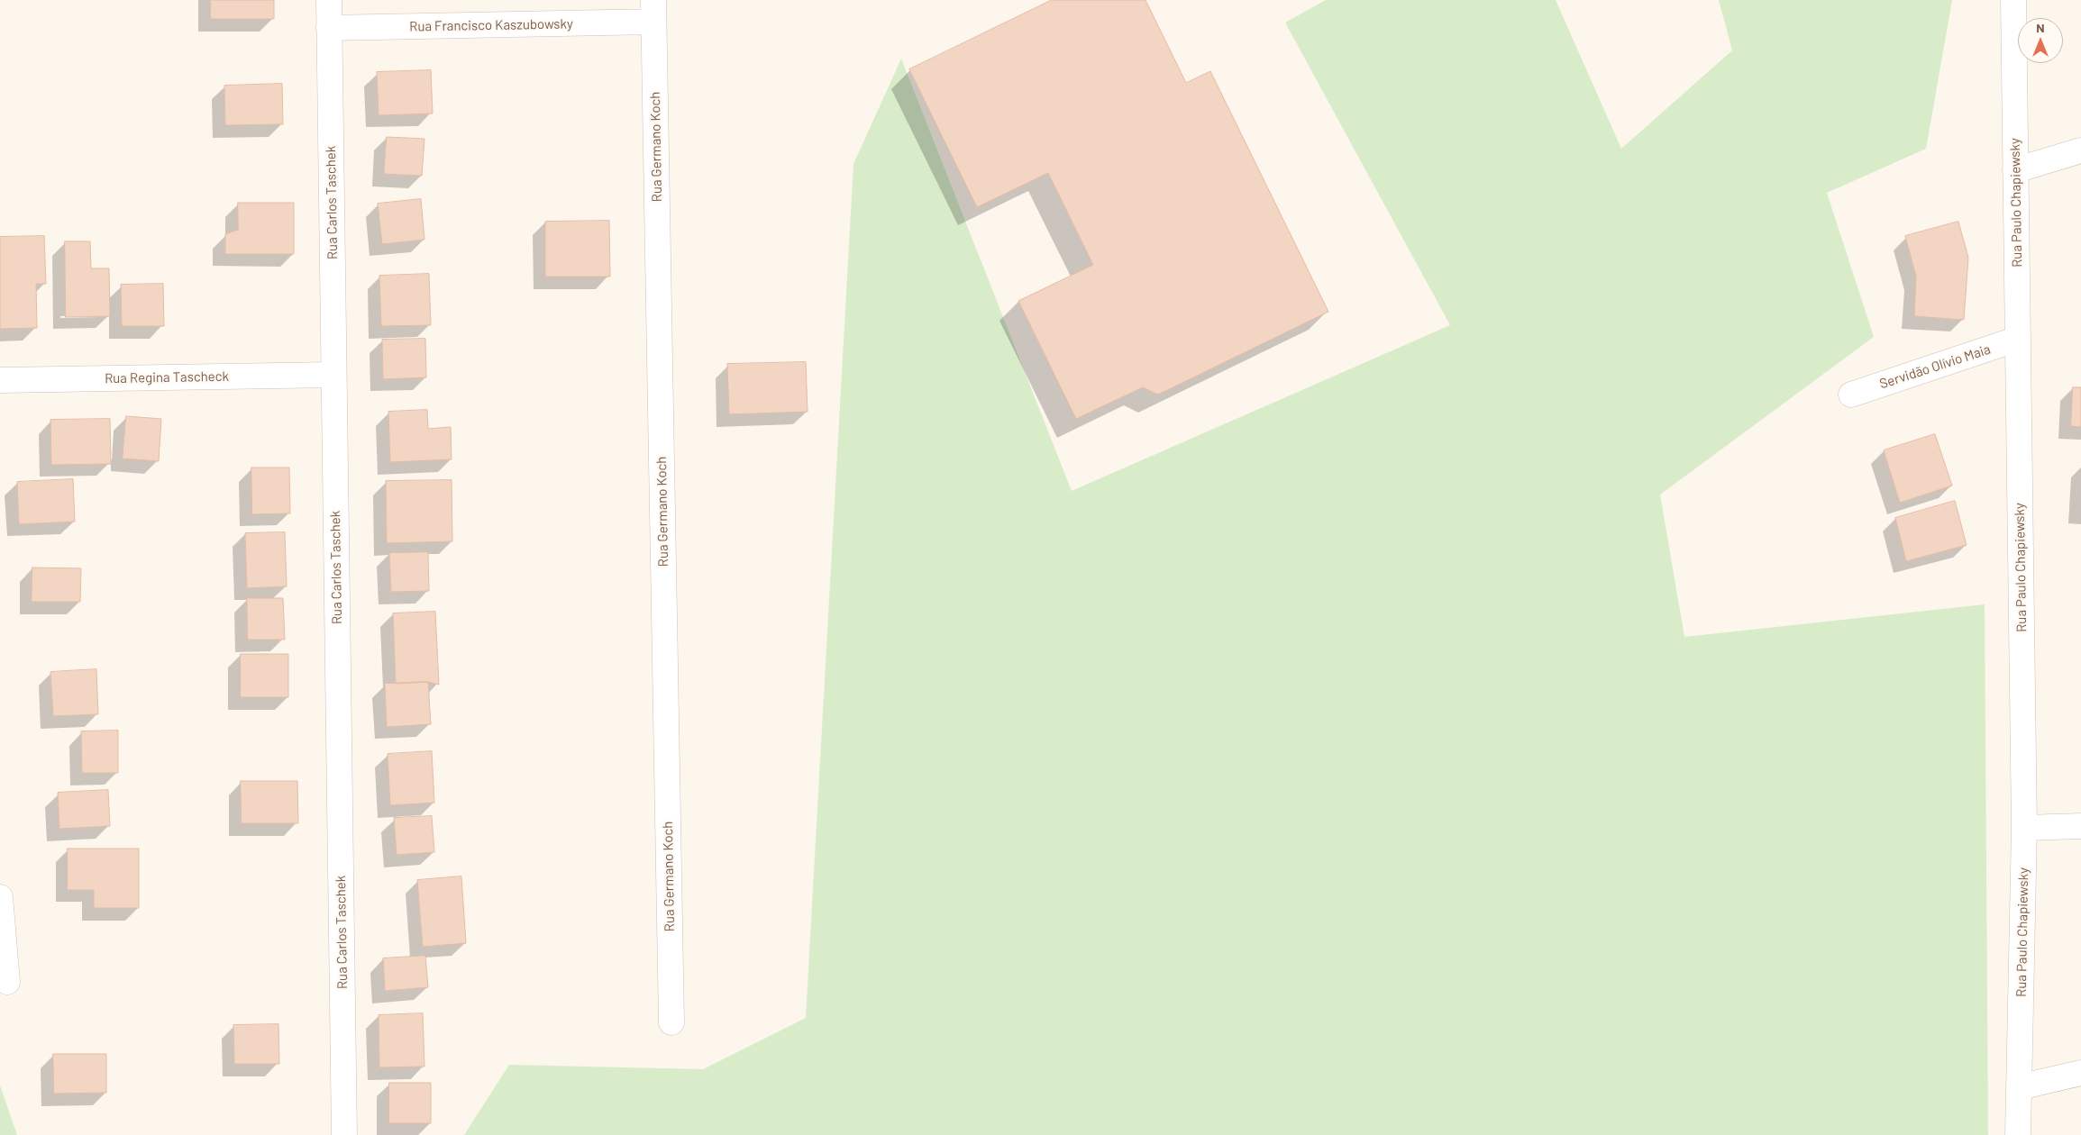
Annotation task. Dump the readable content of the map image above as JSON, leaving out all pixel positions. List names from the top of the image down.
{
  "streets": {
    "street": [
      "Rua Francisco Kaszubowsky",
      "Rua Germano Koch",
      "Rua Carlos Taschek",
      "Rua Paulo Chapiewsky",
      "Servidão Olívio Maia",
      "Rua Regina Tascheck"
    ]
  },
  "crossings": [
    ["Rua Francisco Kaszubowsky", "Rua Germano Koch"],
    ["Rua Francisco Kaszubowsky", "Rua Carlos Taschek"],
    ["Rua Carlos Taschek", "Rua Regina Tascheck"],
    ["Rua Paulo Chapiewsky", "Servidão Olívio Maia"]
  ],
  "north": "top"
}
